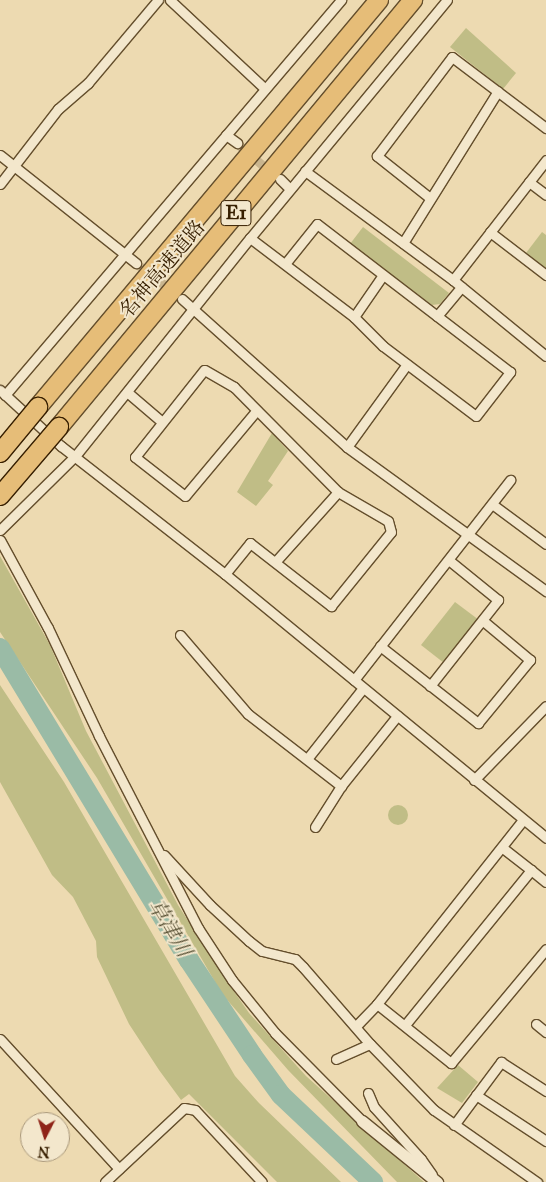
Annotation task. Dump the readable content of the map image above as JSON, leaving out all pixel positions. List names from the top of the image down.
{
  "streets": {
    "highway": ["E1", "名神高速道路"]
  },
  "water": ["草津川"],
  "north": "bottom"
}
